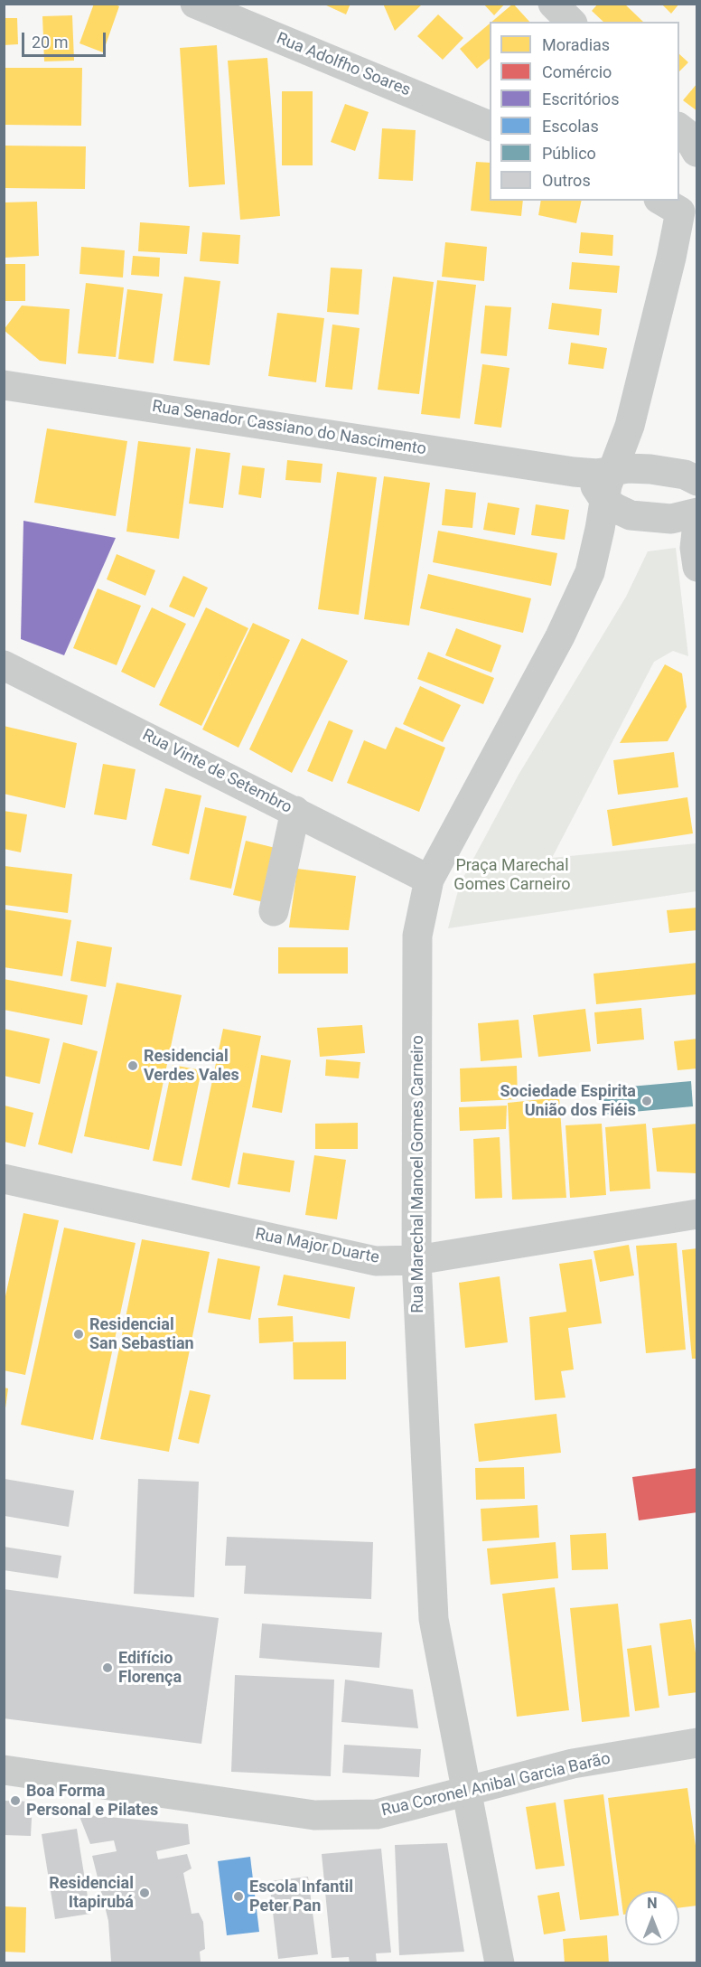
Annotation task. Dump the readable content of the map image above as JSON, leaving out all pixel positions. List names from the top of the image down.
{
  "streets": {
    "street": [
      "Rua Adolfho Soares",
      "Rua Senador Cassiano do Nascimento",
      "Rua Vinte de Setembro",
      "Rua Marechal Manoel Gomes Carneiro",
      "Rua Major Duarte",
      "Rua Coronel Anibal Garcia Barão"
    ]
  },
  "crossings": [
    ["Rua Senador Cassiano do Nascimento", "Rua Marechal Manoel Gomes Carneiro"],
    ["Rua Vinte de Setembro", "Rua Marechal Manoel Gomes Carneiro"],
    ["Rua Marechal Manoel Gomes Carneiro", "Rua Major Duarte"],
    ["Rua Marechal Manoel Gomes Carneiro", "Rua Coronel Anibal Garcia Barão"]
  ],
  "parks": ["Praça Marechal Gomes Carneiro"],
  "places": [
    "Residencial Verdes Vales",
    "Sociedade Espirita União dos Fiéis",
    "Residencial San Sebastian",
    "Edifício Florença",
    "Boa Forma Personal e Pilates",
    "Residencial Itapirubá",
    "Escola Infantil Peter Pan"
  ],
  "legend": [
    "Moradias",
    "Comércio",
    "Escritórios",
    "Escolas",
    "Público",
    "Outros"
  ],
  "scale_bar": "20 m",
  "north": "top"
}
